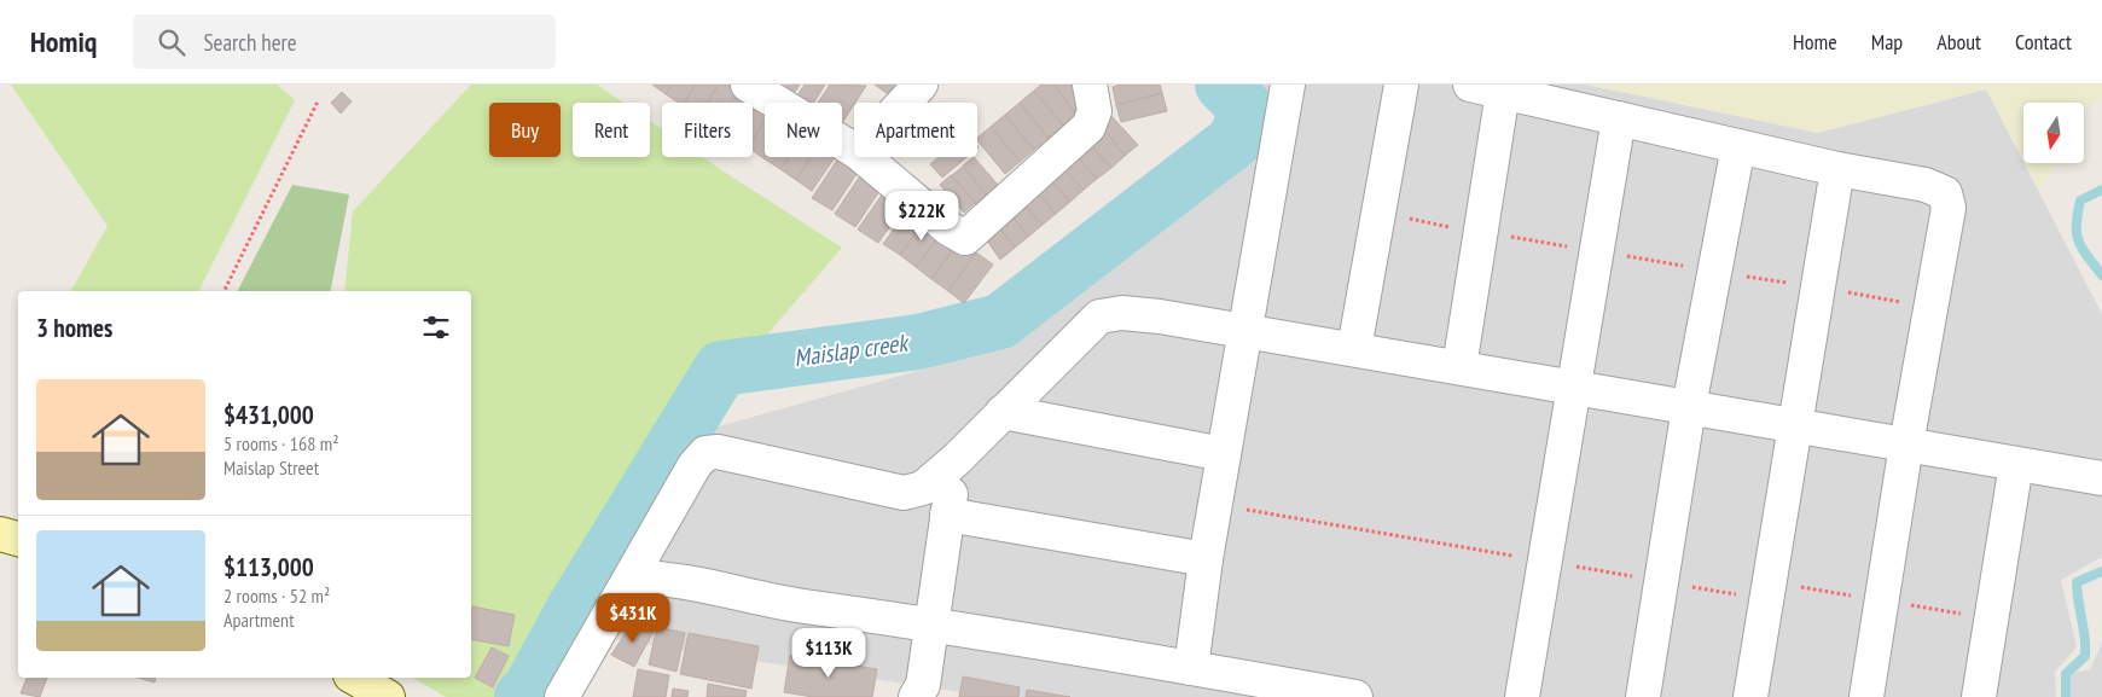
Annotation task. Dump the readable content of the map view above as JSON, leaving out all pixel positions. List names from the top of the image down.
{
  "water": ["Maislap creek"],
  "north": "bottom",
  "page": {
    "header": "Homiq",
    "search": "Search here",
    "nav": [
      "Home",
      "Map",
      "About",
      "Contact"
    ],
    "chip": [
      "Buy",
      "Rent",
      "Filters",
      "New",
      "Apartment"
    ],
    "price": ["$222K", "$431K", "$113K"],
    "heading": "3 homes",
    "list": [
      {
        "name": "$431,000",
        "note": "5 rooms · 168 m² · Maislap Street"
      },
      {
        "name": "$113,000",
        "note": "2 rooms · 52 m² · Apartment"
      }
    ]
  }
}
